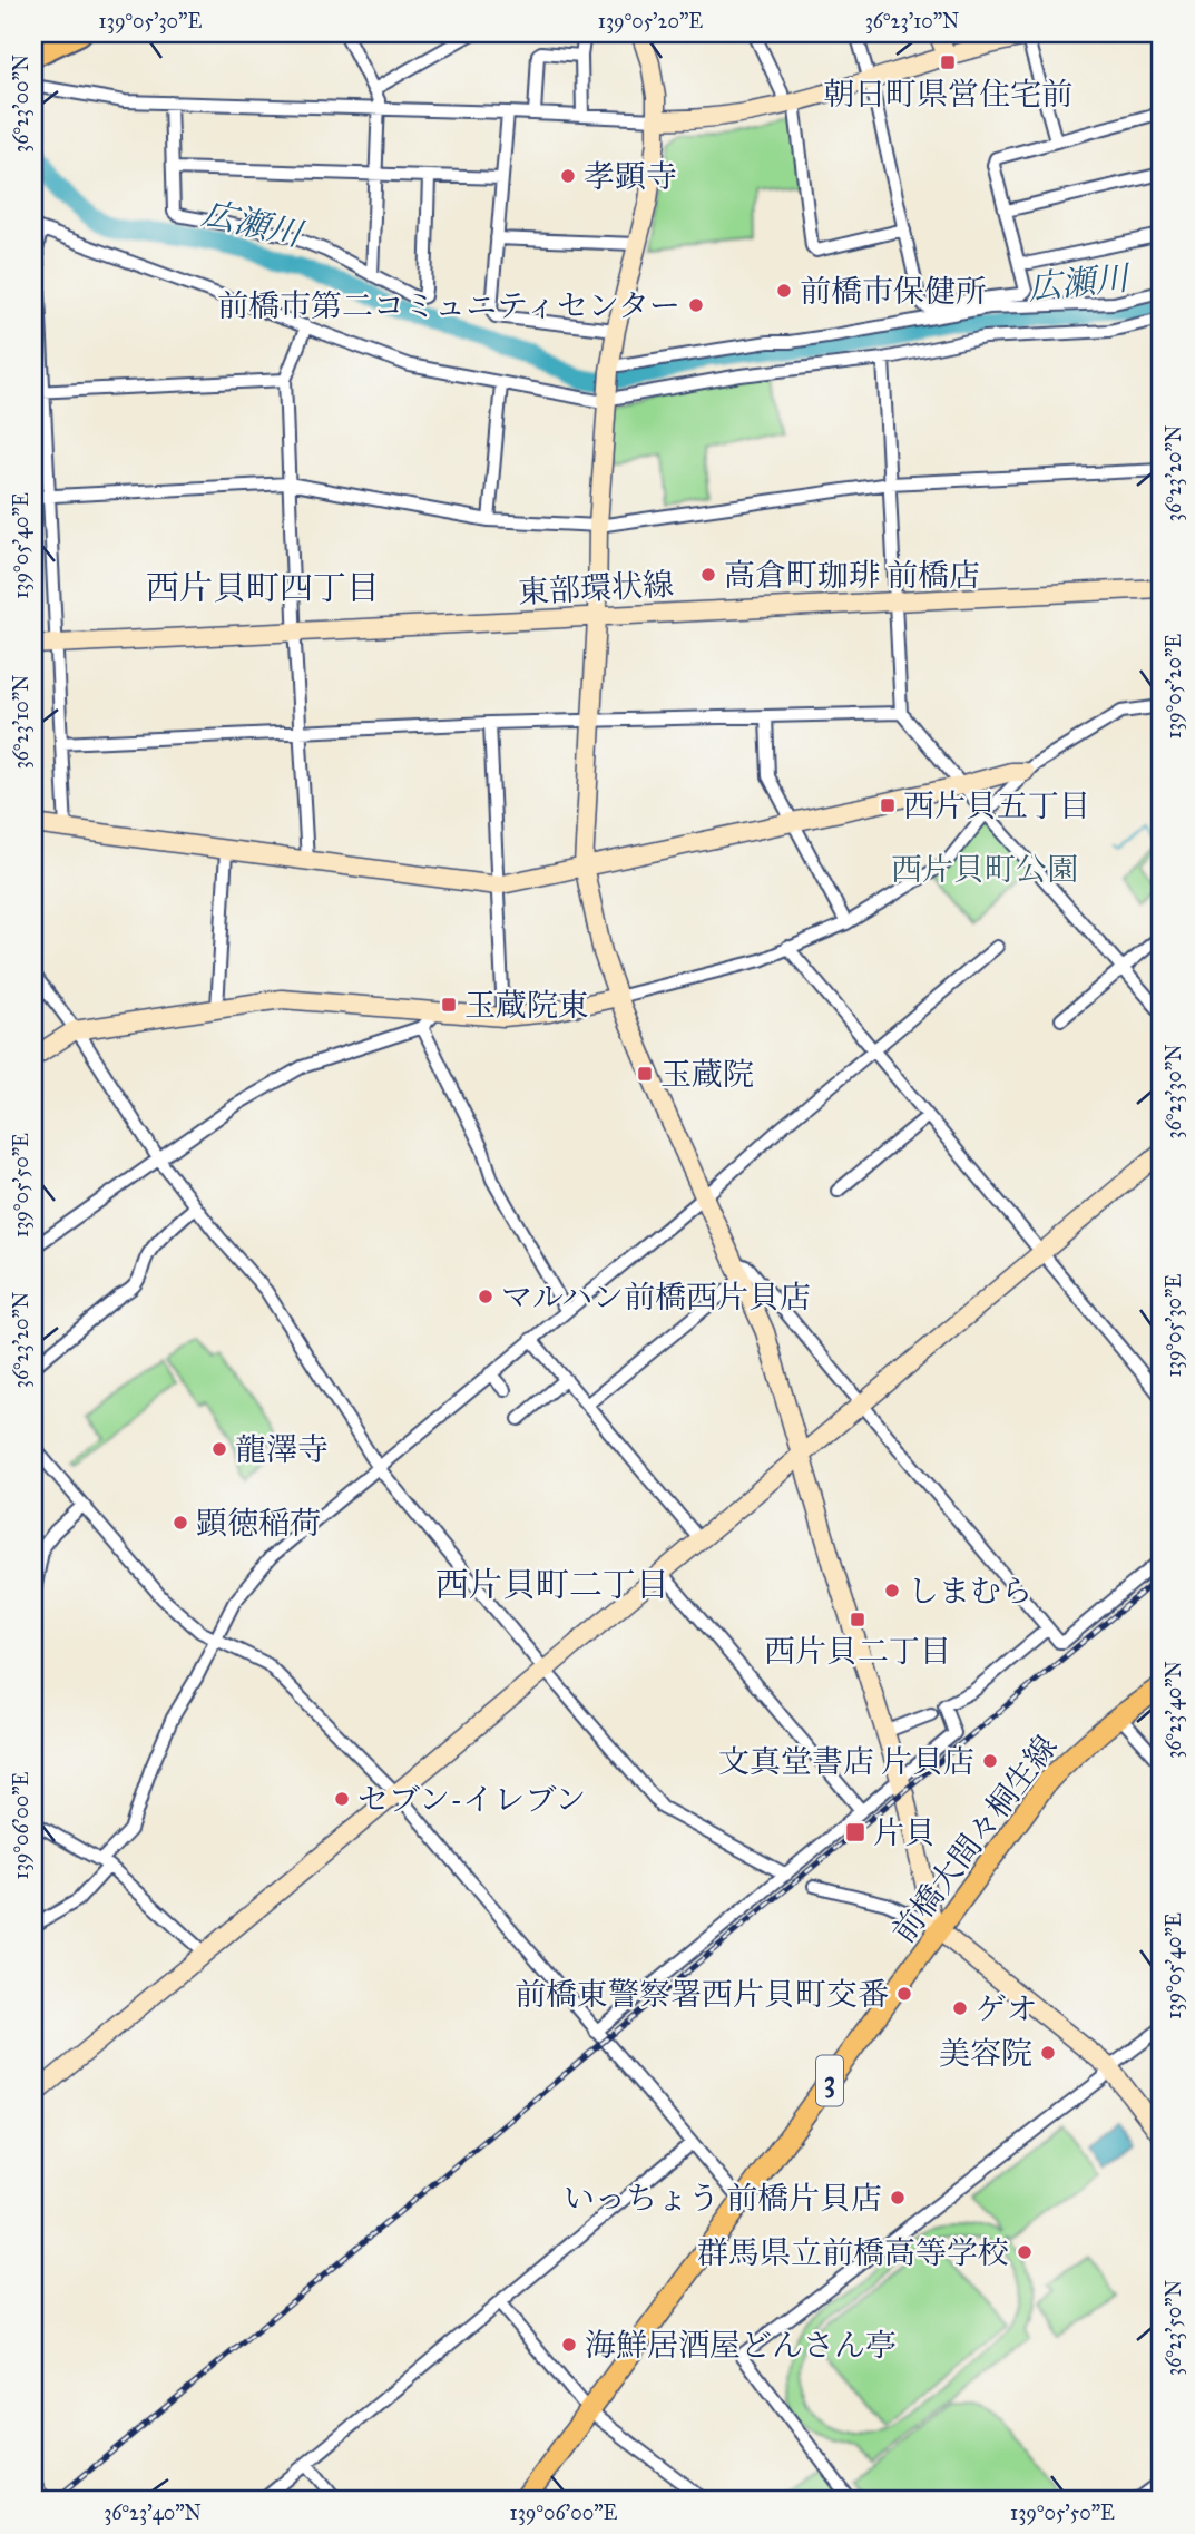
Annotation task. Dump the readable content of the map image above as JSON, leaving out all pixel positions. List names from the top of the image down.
{
  "streets": {
    "main road": ["前橋大間々桐生線", "3"],
    "street": ["東部環状線"]
  },
  "districts": ["西片貝町四丁目", "西片貝町二丁目"],
  "water": ["広瀬川"],
  "parks": ["西片貝町公園"],
  "places": {
    "transit": [
      "朝日町県営住宅前",
      "西片貝五丁目",
      "玉蔵院東",
      "玉蔵院",
      "西片貝二丁目",
      "片貝"
    ],
    "other": [
      "孝顕寺",
      "前橋市保健所",
      "前橋市第二コミュニティセンター",
      "高倉町珈琲 前橋店",
      "マルハン前橋西片貝店",
      "龍澤寺",
      "顕徳稲荷",
      "しまむら",
      "文真堂書店 片貝店",
      "セブン-イレブン",
      "前橋東警察署西片貝町交番",
      "ゲオ",
      "美容院",
      "いっちょう 前橋片貝店",
      "群馬県立前橋高等学校",
      "海鮮居酒屋どんさん亭"
    ]
  },
  "coordinates": [
    "139°05'30\"E",
    "139°05'20\"E",
    "36°23'10\"N",
    "36°23'00\"N",
    "36°23'20\"N",
    "139°05'40\"E",
    "36°23'30\"N",
    "139°05'50\"E",
    "36°23'40\"N",
    "139°06'00\"E",
    "36°23'50\"N"
  ]
}
